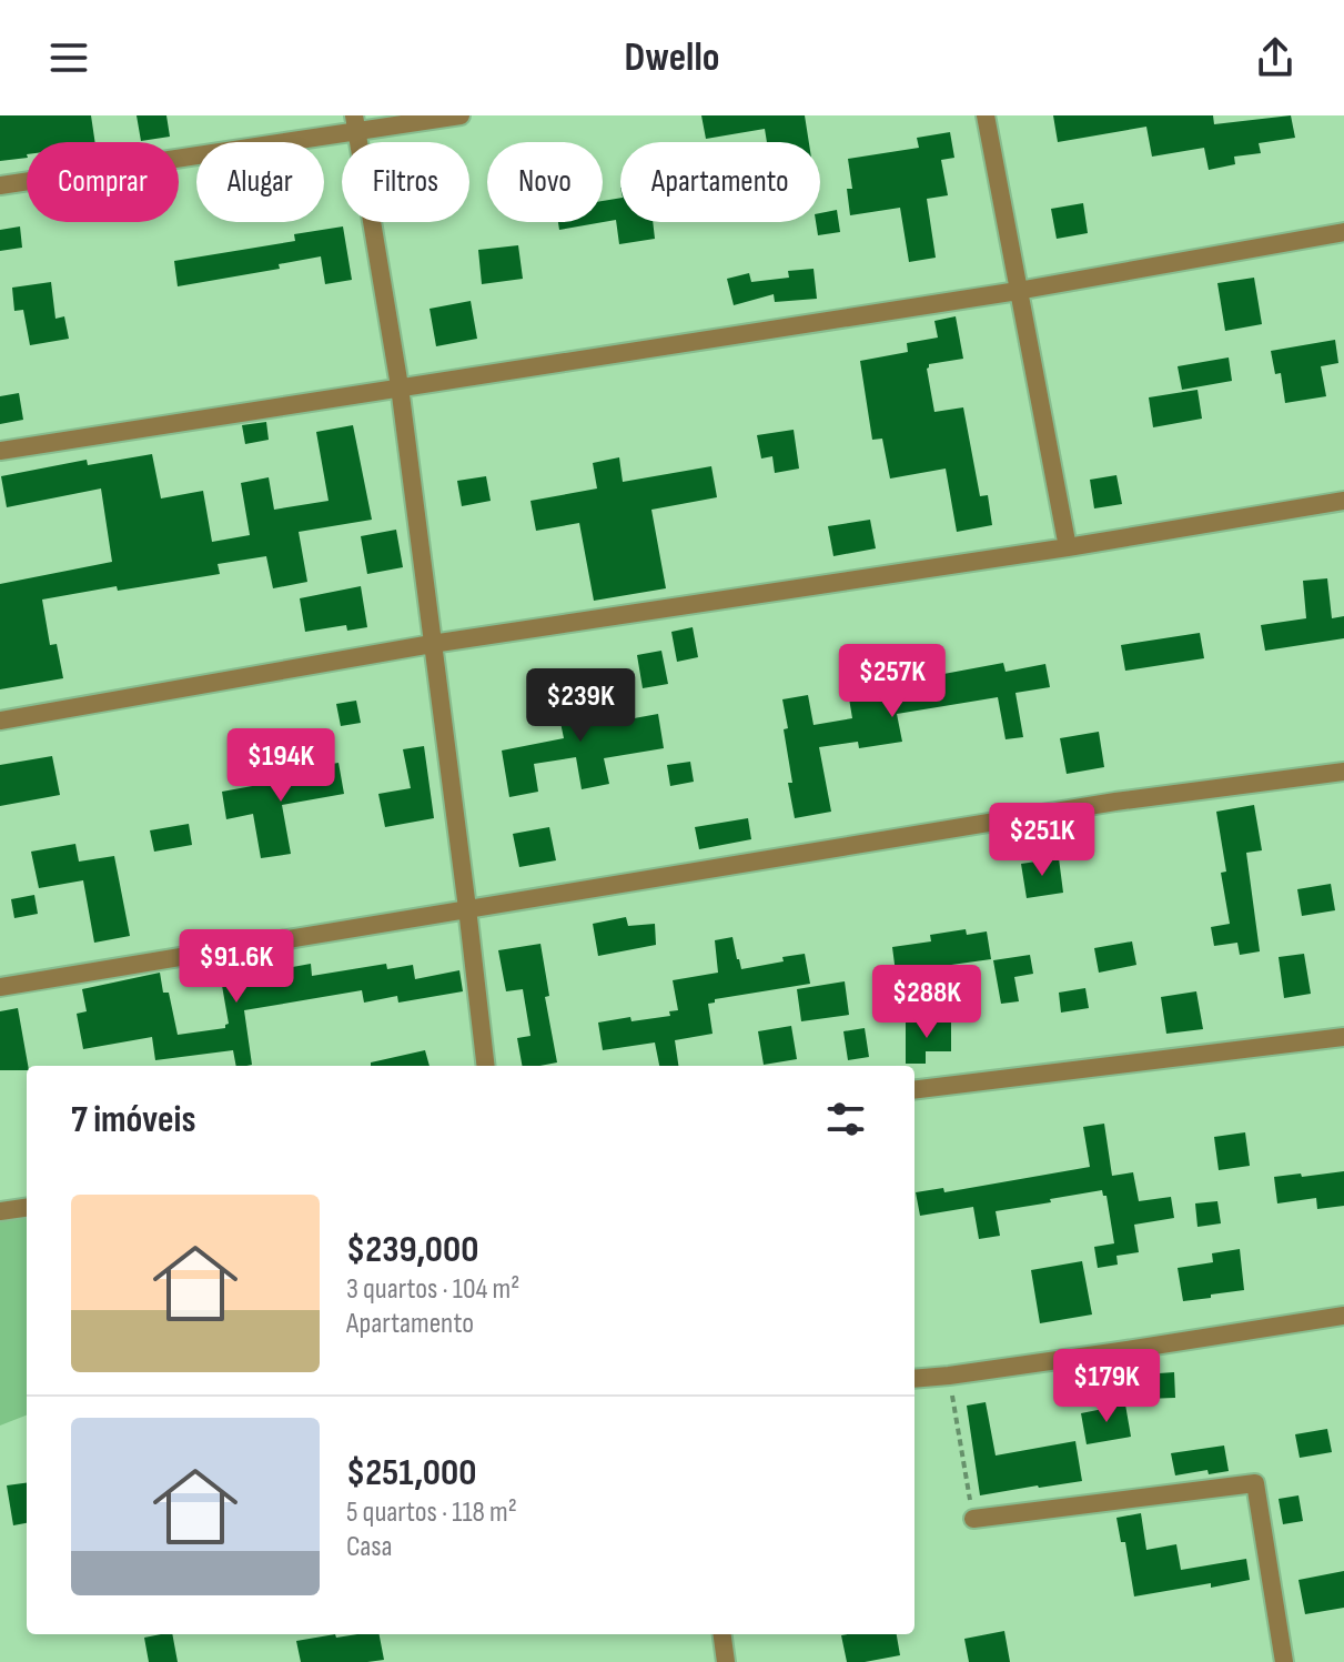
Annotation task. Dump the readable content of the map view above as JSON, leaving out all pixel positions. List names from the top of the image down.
{
  "page": {
    "header": "Dwello",
    "chip": [
      "Comprar",
      "Alugar",
      "Filtros",
      "Novo",
      "Apartamento"
    ],
    "price": [
      "$257K",
      "$239K",
      "$194K",
      "$251K",
      "$91.6K",
      "$288K",
      "$179K"
    ],
    "heading": "7 imóveis",
    "list": [
      {
        "name": "$239,000",
        "note": "3 quartos · 104 m² · Apartamento"
      },
      {
        "name": "$251,000",
        "note": "5 quartos · 118 m² · Casa"
      }
    ]
  }
}
